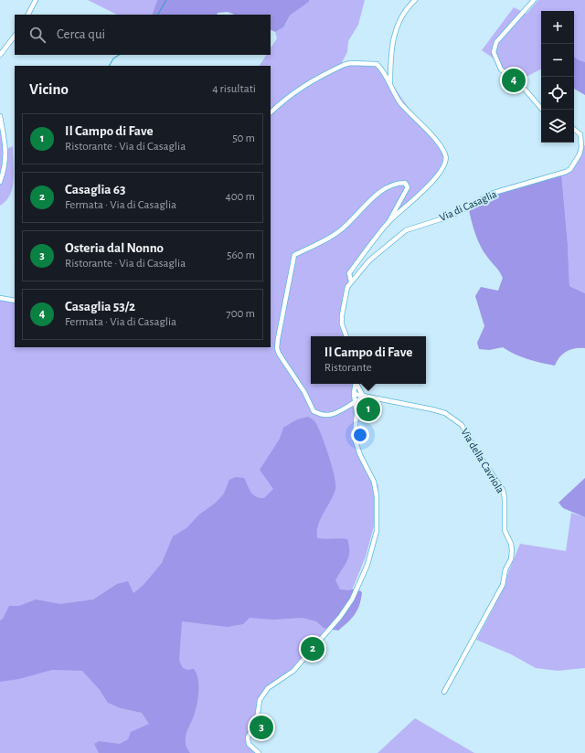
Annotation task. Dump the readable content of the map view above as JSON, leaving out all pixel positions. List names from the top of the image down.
{
  "streets": {
    "street": ["Via di Casaglia", "Via della Cavriola"]
  },
  "page": {
    "map_buttons": ["+", "−"],
    "search": "Cerca qui",
    "heading": ["Vicino", "4 risultati"],
    "pins": [
      "4",
      "1",
      "2",
      "3"
    ],
    "list": [
      {
        "mark": "1",
        "name": "Il Campo di Fave",
        "note": "Ristorante · Via di Casaglia",
        "value": "50 m"
      },
      {
        "mark": "2",
        "name": "Casaglia 63",
        "note": "Fermata · Via di Casaglia",
        "value": "400 m"
      },
      {
        "mark": "3",
        "name": "Osteria dal Nonno",
        "note": "Ristorante · Via di Casaglia",
        "value": "560 m"
      },
      {
        "mark": "4",
        "name": "Casaglia 53/2",
        "note": "Fermata · Via di Casaglia",
        "value": "700 m"
      }
    ],
    "popup": ["Il Campo di Fave", "Ristorante"]
  }
}
